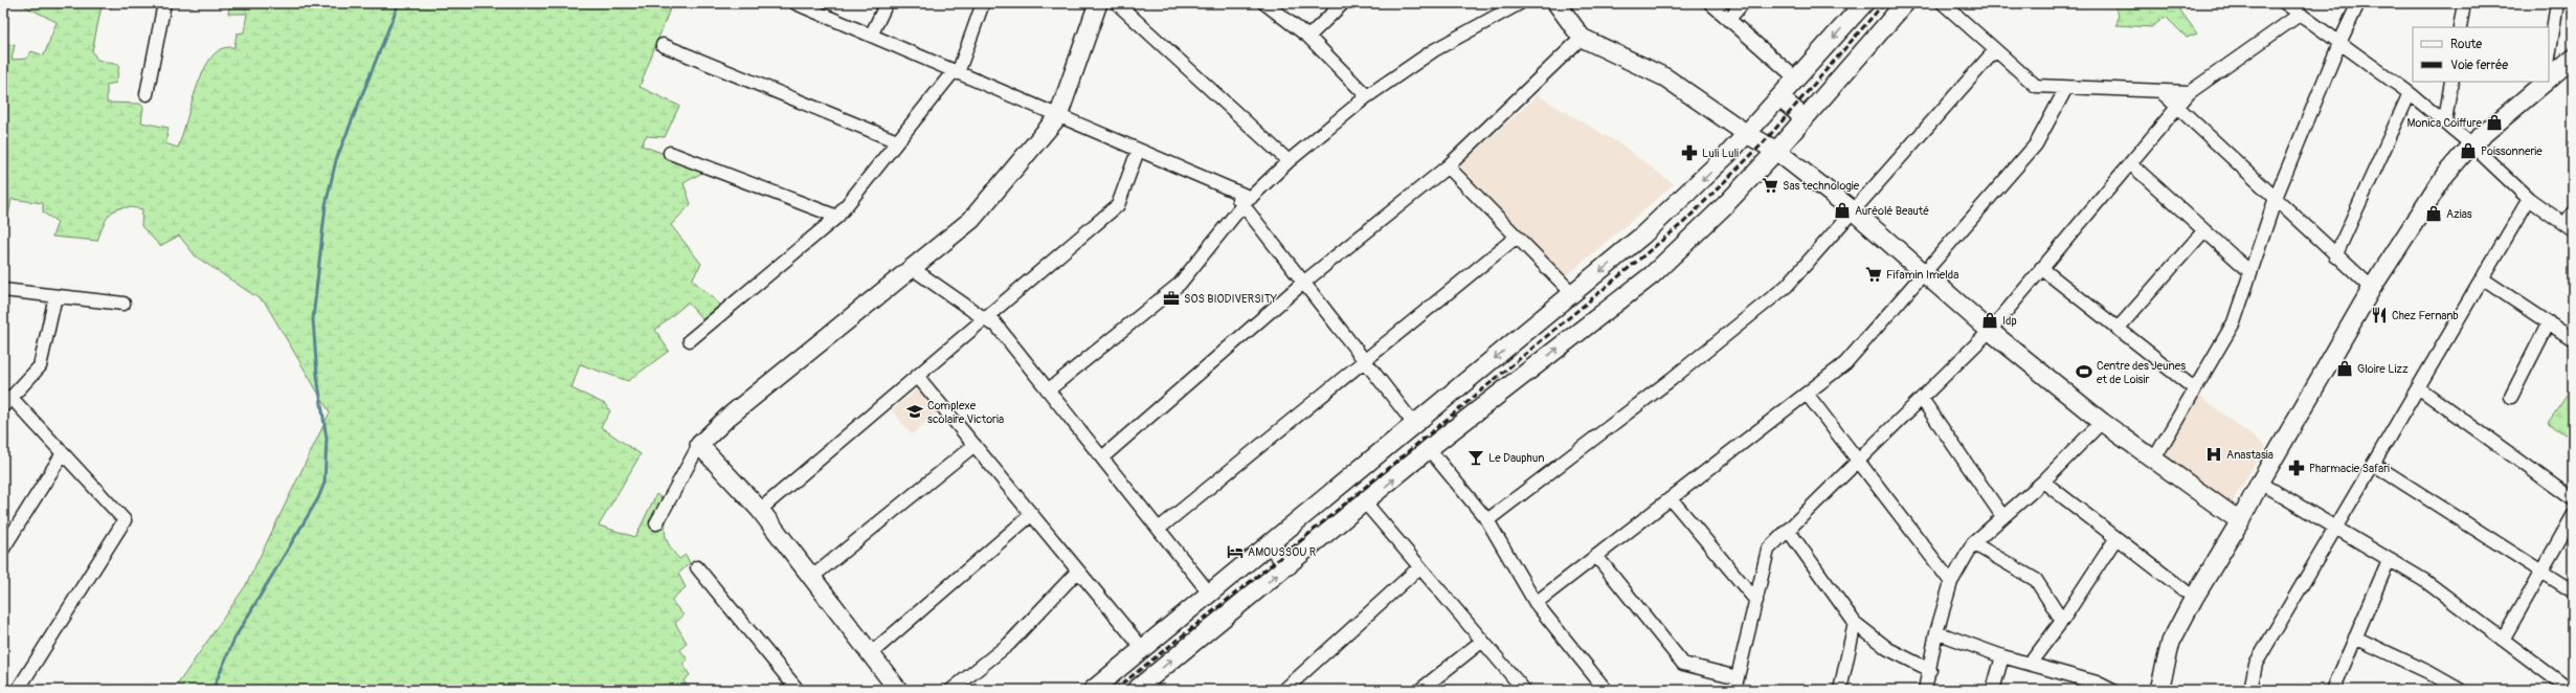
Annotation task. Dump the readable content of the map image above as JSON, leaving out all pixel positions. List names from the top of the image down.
{
  "places": {
    "shop": [
      "Monica Coiffure",
      "Poissonnerie",
      "Auréolé Beauté",
      "Azias",
      "Idp",
      "Gloire Lizz"
    ],
    "pharmacy": ["Luli Luli", "Pharmacie Safari"],
    "supermarket": ["Sas technologie", "Fifamin Imelda"],
    "office": ["SOS BIODIVERSITY"],
    "restaurant": ["Chez Fernanb"],
    "sports": ["Centre des Jeunes et de Loisir"],
    "school or university": ["Complexe scolaire Victoria"],
    "hospital": ["Anastasia"],
    "bar": ["Le Dauphun"],
    "hotel": ["AMOUSSOU R"]
  },
  "legend": ["Route", "Voie ferrée"]
}
